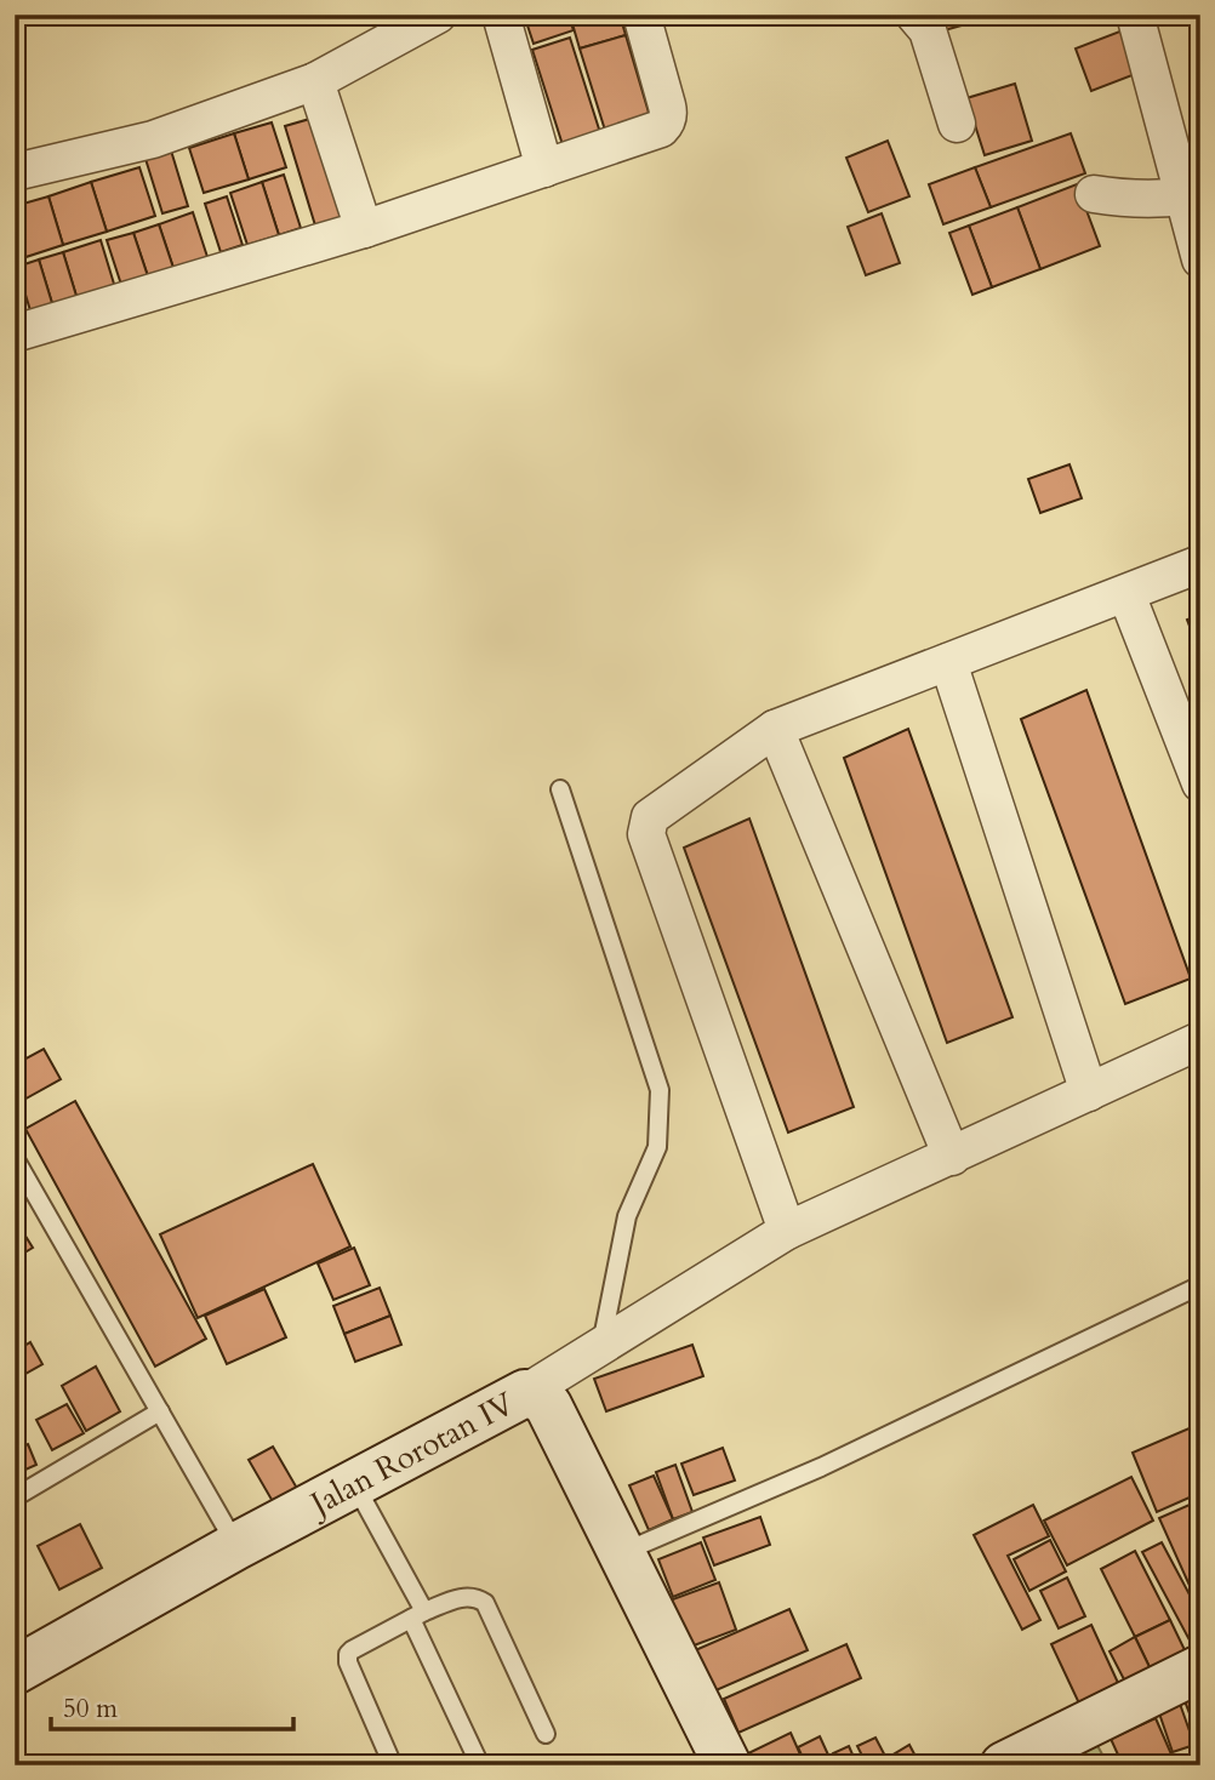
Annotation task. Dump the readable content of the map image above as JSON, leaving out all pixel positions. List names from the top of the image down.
{
  "streets": {
    "street": ["Jalan Rorotan IV"]
  },
  "scale_bar": "50 m"
}
